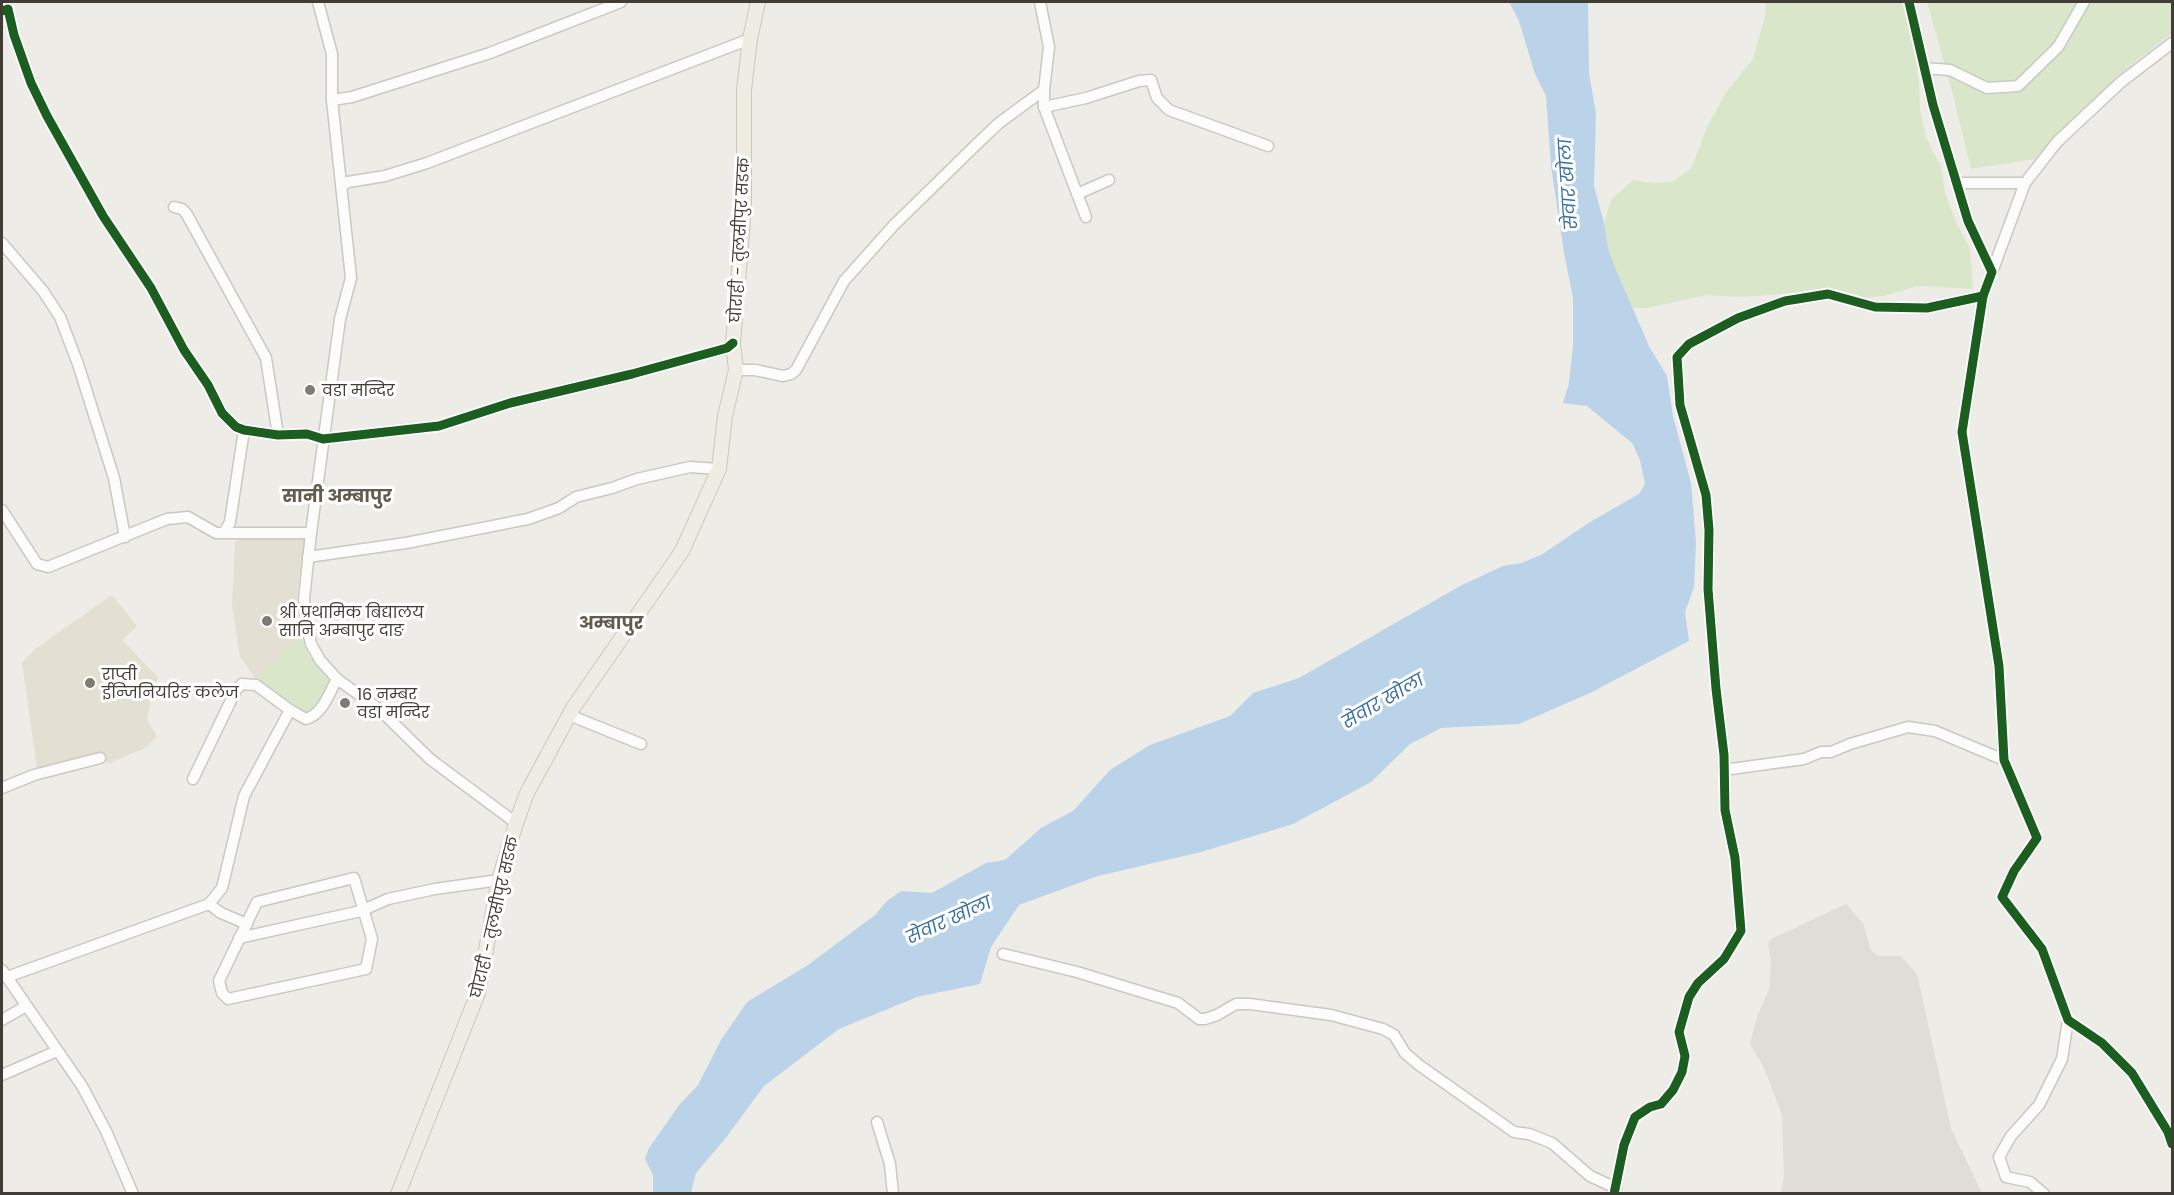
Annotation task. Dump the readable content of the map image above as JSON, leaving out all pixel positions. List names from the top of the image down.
{
  "streets": {
    "main road": ["घोराही - तुलसीपुर सडक"]
  },
  "districts": ["सानी अम्बापुर", "अम्बापुर"],
  "water": ["सेवार खोला"],
  "places": [
    "वडा मन्दिर",
    "श्री प्रथामिक बिद्यालय सानि अम्बापुर दाङ",
    "राप्ती ईन्जिनियरिङ कलेज",
    "१६ नम्बर वडा मन्दिर"
  ]
}
